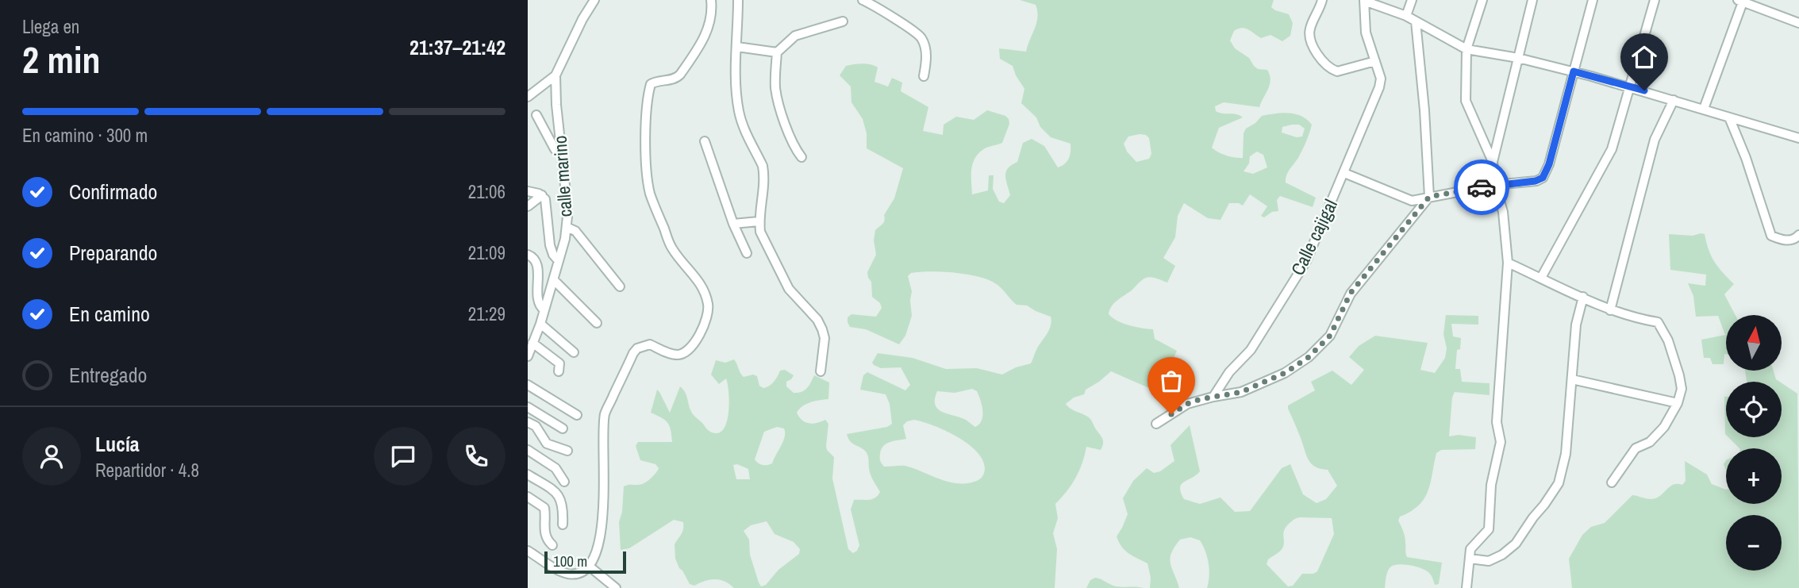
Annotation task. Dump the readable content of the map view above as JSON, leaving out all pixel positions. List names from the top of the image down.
{
  "streets": {
    "street": ["calle marino", "Calle cajigal"]
  },
  "scale_bar": "100 m",
  "north": "top",
  "page": {
    "heading": ["2 min", "Llega en", "21:37–21:42"],
    "panel": ["Lucía", "Repartidor · 4.8"],
    "bar": "En camino · 300 m",
    "list": [
      ["Confirmado", "21:06"],
      ["Preparando", "21:09"],
      ["En camino", "21:29"],
      "Entregado"
    ],
    "map_buttons": ["+", "−"],
    "scale": "100 m"
  }
}
